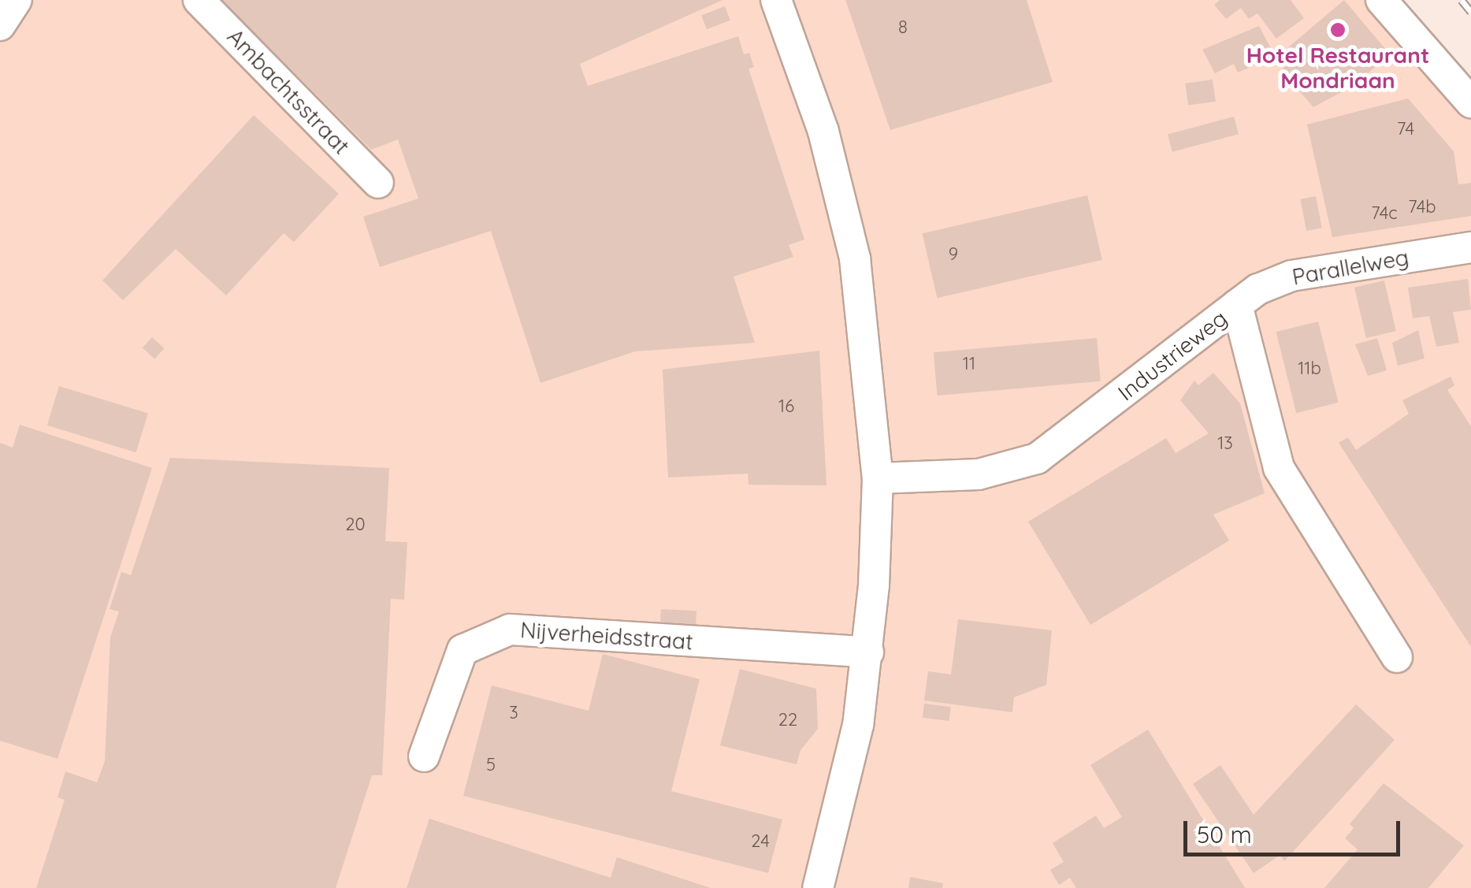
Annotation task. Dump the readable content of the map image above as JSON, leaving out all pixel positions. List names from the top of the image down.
{
  "streets": {
    "street": [
      "Ambachtsstraat",
      "Parallelweg",
      "Industrieweg",
      "Nijverheidsstraat"
    ]
  },
  "crossings": [
    ["Parallelweg", "Industrieweg"]
  ],
  "places": ["Hotel Restaurant Mondriaan"],
  "house_numbers": [
    "8",
    "74",
    "74b",
    "74c",
    "9",
    "11",
    "11b",
    "16",
    "13",
    "20",
    "3",
    "22",
    "5",
    "24"
  ],
  "scale_bar": "50 m"
}
